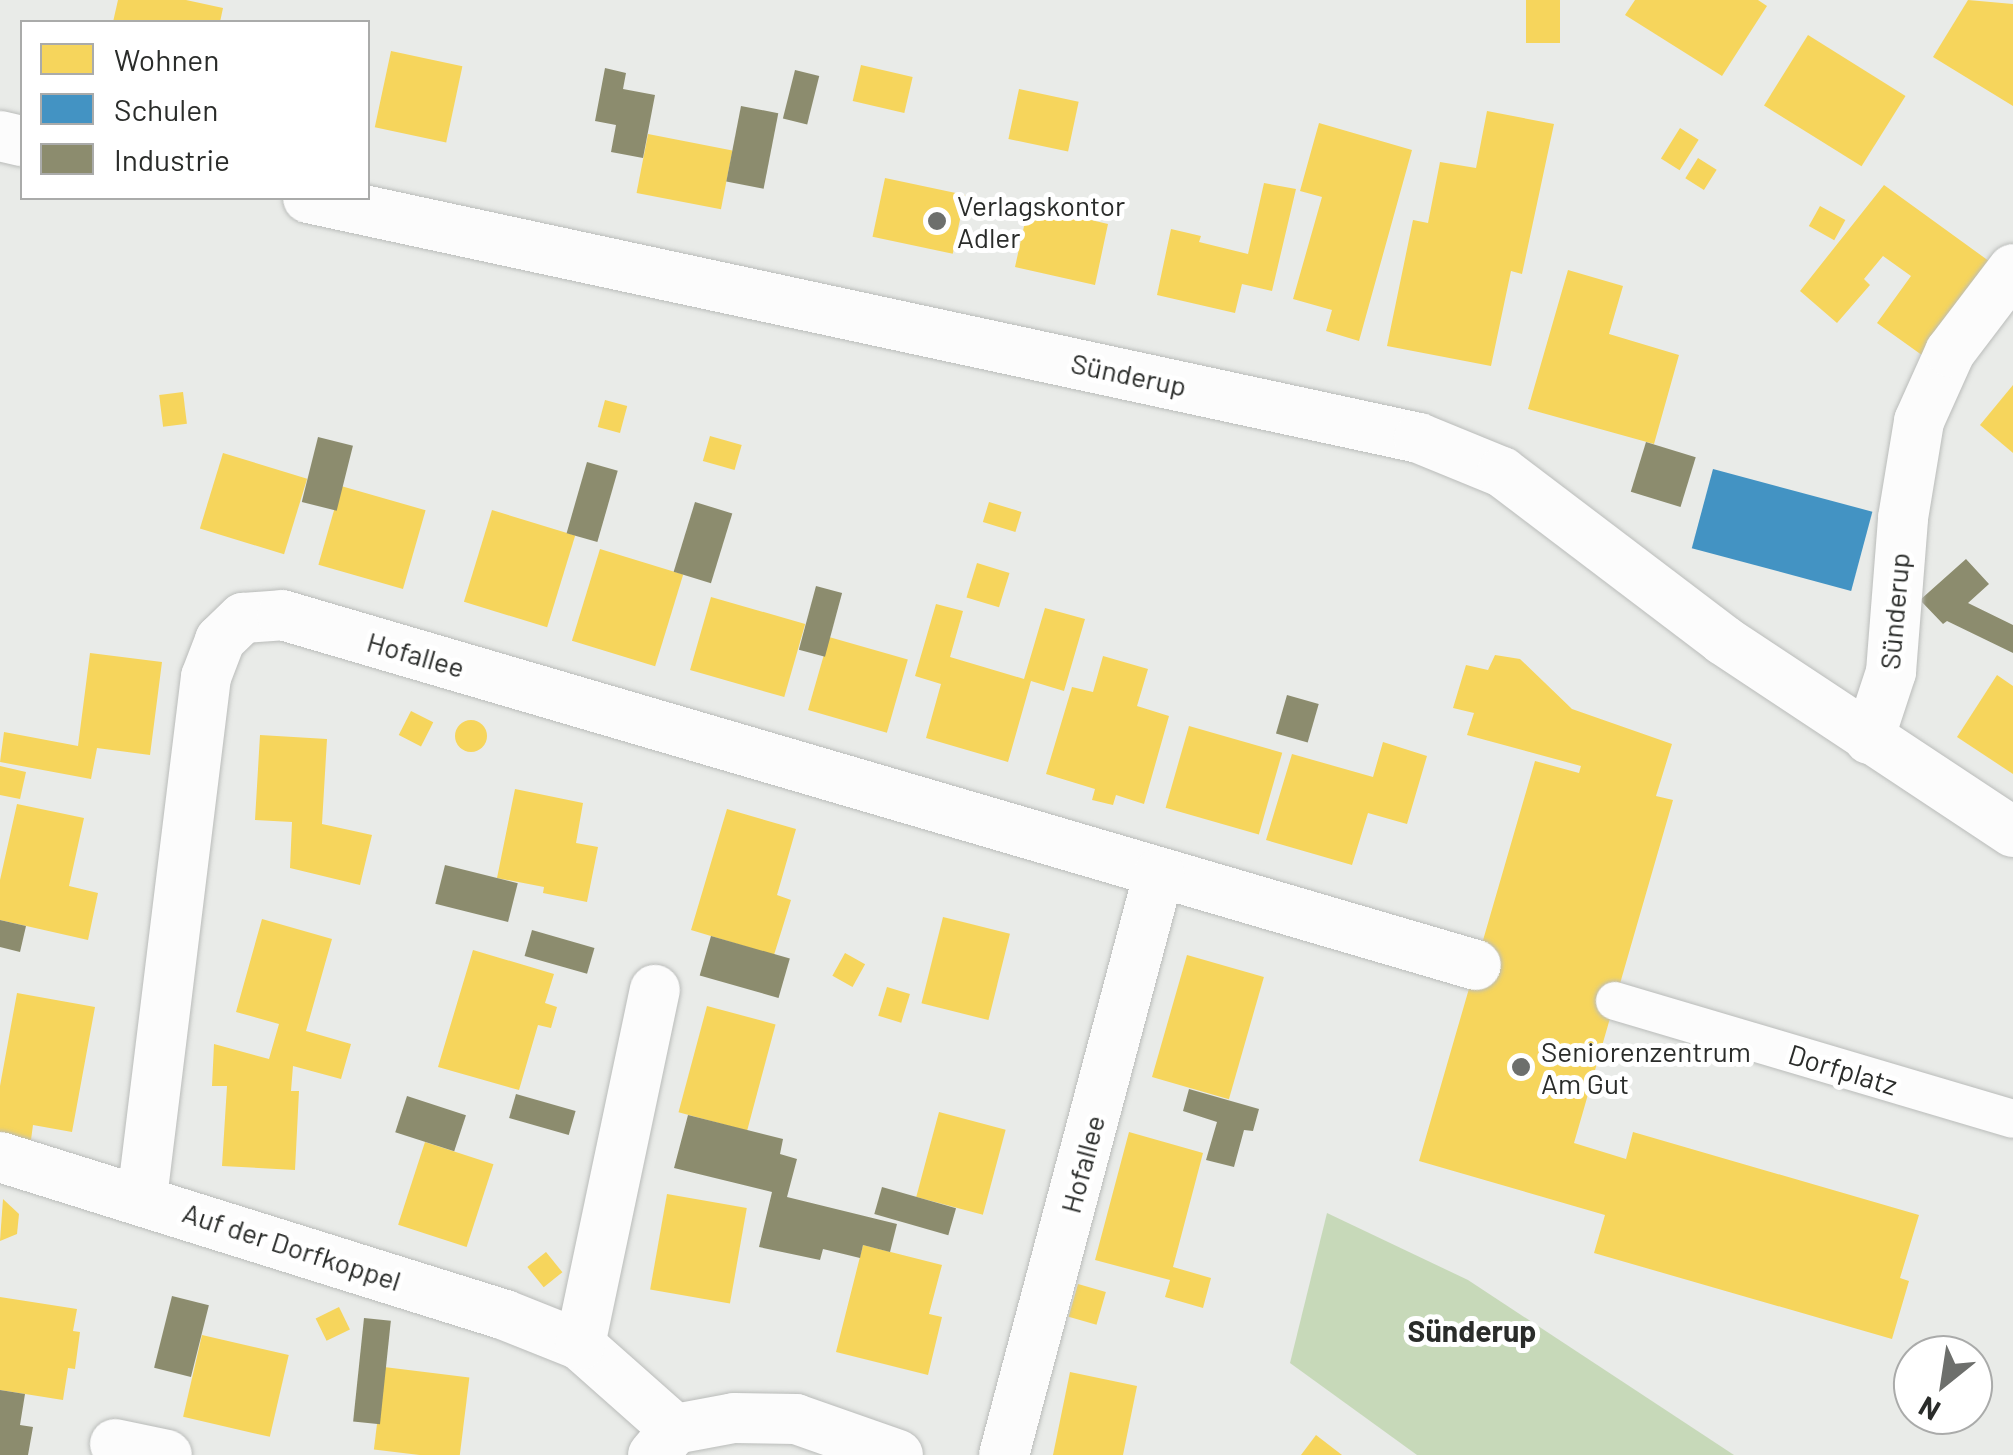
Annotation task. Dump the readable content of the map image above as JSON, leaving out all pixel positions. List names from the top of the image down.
{
  "streets": {
    "street": [
      "Sünderup",
      "Hofallee",
      "Dorfplatz",
      "Auf der Dorfkoppel"
    ]
  },
  "crossings": [
    ["Hofallee", "Auf der Dorfkoppel"]
  ],
  "districts": ["Sünderup"],
  "places": ["Verlagskontor Adler", "Seniorenzentrum Am Gut"],
  "legend": ["Wohnen", "Schulen", "Industrie"],
  "north": "bottom left"
}
